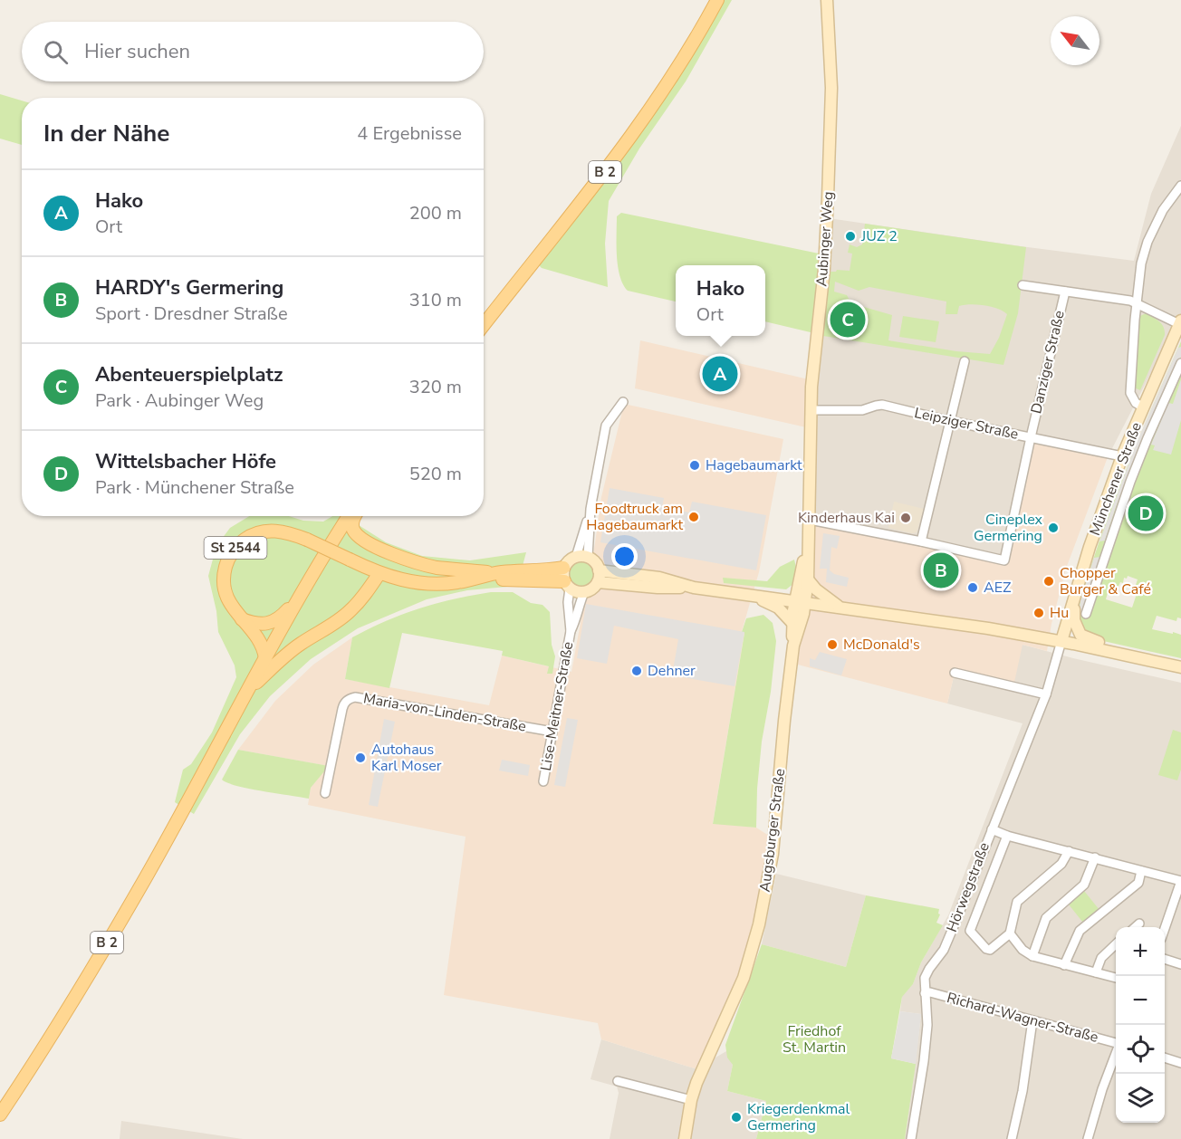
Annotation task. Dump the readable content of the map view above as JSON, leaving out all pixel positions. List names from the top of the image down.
{
  "streets": {
    "main road": ["B 2", "St 2544"],
    "street": [
      "Aubinger Weg",
      "Danziger Straße",
      "Leipziger Straße",
      "Münchener Straße",
      "Lise-Meitner-Straße",
      "Maria-von-Linden-Straße",
      "Augsburger Straße",
      "Hörwegstraße",
      "Richard-Wagner-Straße"
    ]
  },
  "crossings": [
    ["Aubinger Weg", "Leipziger Straße"],
    ["Aubinger Weg", "Augsburger Straße"],
    ["Danziger Straße", "Leipziger Straße"],
    ["Leipziger Straße", "Münchener Straße"],
    ["Münchener Straße", "Hörwegstraße"],
    ["St 2544", "Lise-Meitner-Straße"],
    ["Lise-Meitner-Straße", "Maria-von-Linden-Straße"],
    ["Hörwegstraße", "Richard-Wagner-Straße"]
  ],
  "parks": ["Friedhof St. Martin"],
  "places": [
    "JUZ 2",
    "Hagebaumarkt",
    "Foodtruck am Hagebaumarkt",
    "Kinderhaus Kai",
    "Cineplex Germering",
    "Chopper Burger & Café",
    "AEZ",
    "Hu",
    "McDonald's",
    "Dehner",
    "Autohaus Karl Moser",
    "Kriegerdenkmal Germering"
  ],
  "north": "top left",
  "page": {
    "search": "Hier suchen",
    "heading": ["In der Nähe", "4 Ergebnisse"],
    "list": [
      {
        "mark": "A",
        "name": "Hako",
        "note": "Ort",
        "value": "200 m"
      },
      {
        "mark": "B",
        "name": "HARDY's Germering",
        "note": "Sport · Dresdner Straße",
        "value": "310 m"
      },
      {
        "mark": "C",
        "name": "Abenteuerspielplatz",
        "note": "Park · Aubinger Weg",
        "value": "320 m"
      },
      {
        "mark": "D",
        "name": "Wittelsbacher Höfe",
        "note": "Park · Münchener Straße",
        "value": "520 m"
      }
    ],
    "popup": ["Hako", "Ort"],
    "pins": [
      "C",
      "A",
      "D",
      "B"
    ],
    "map_buttons": ["+", "−"]
  }
}
